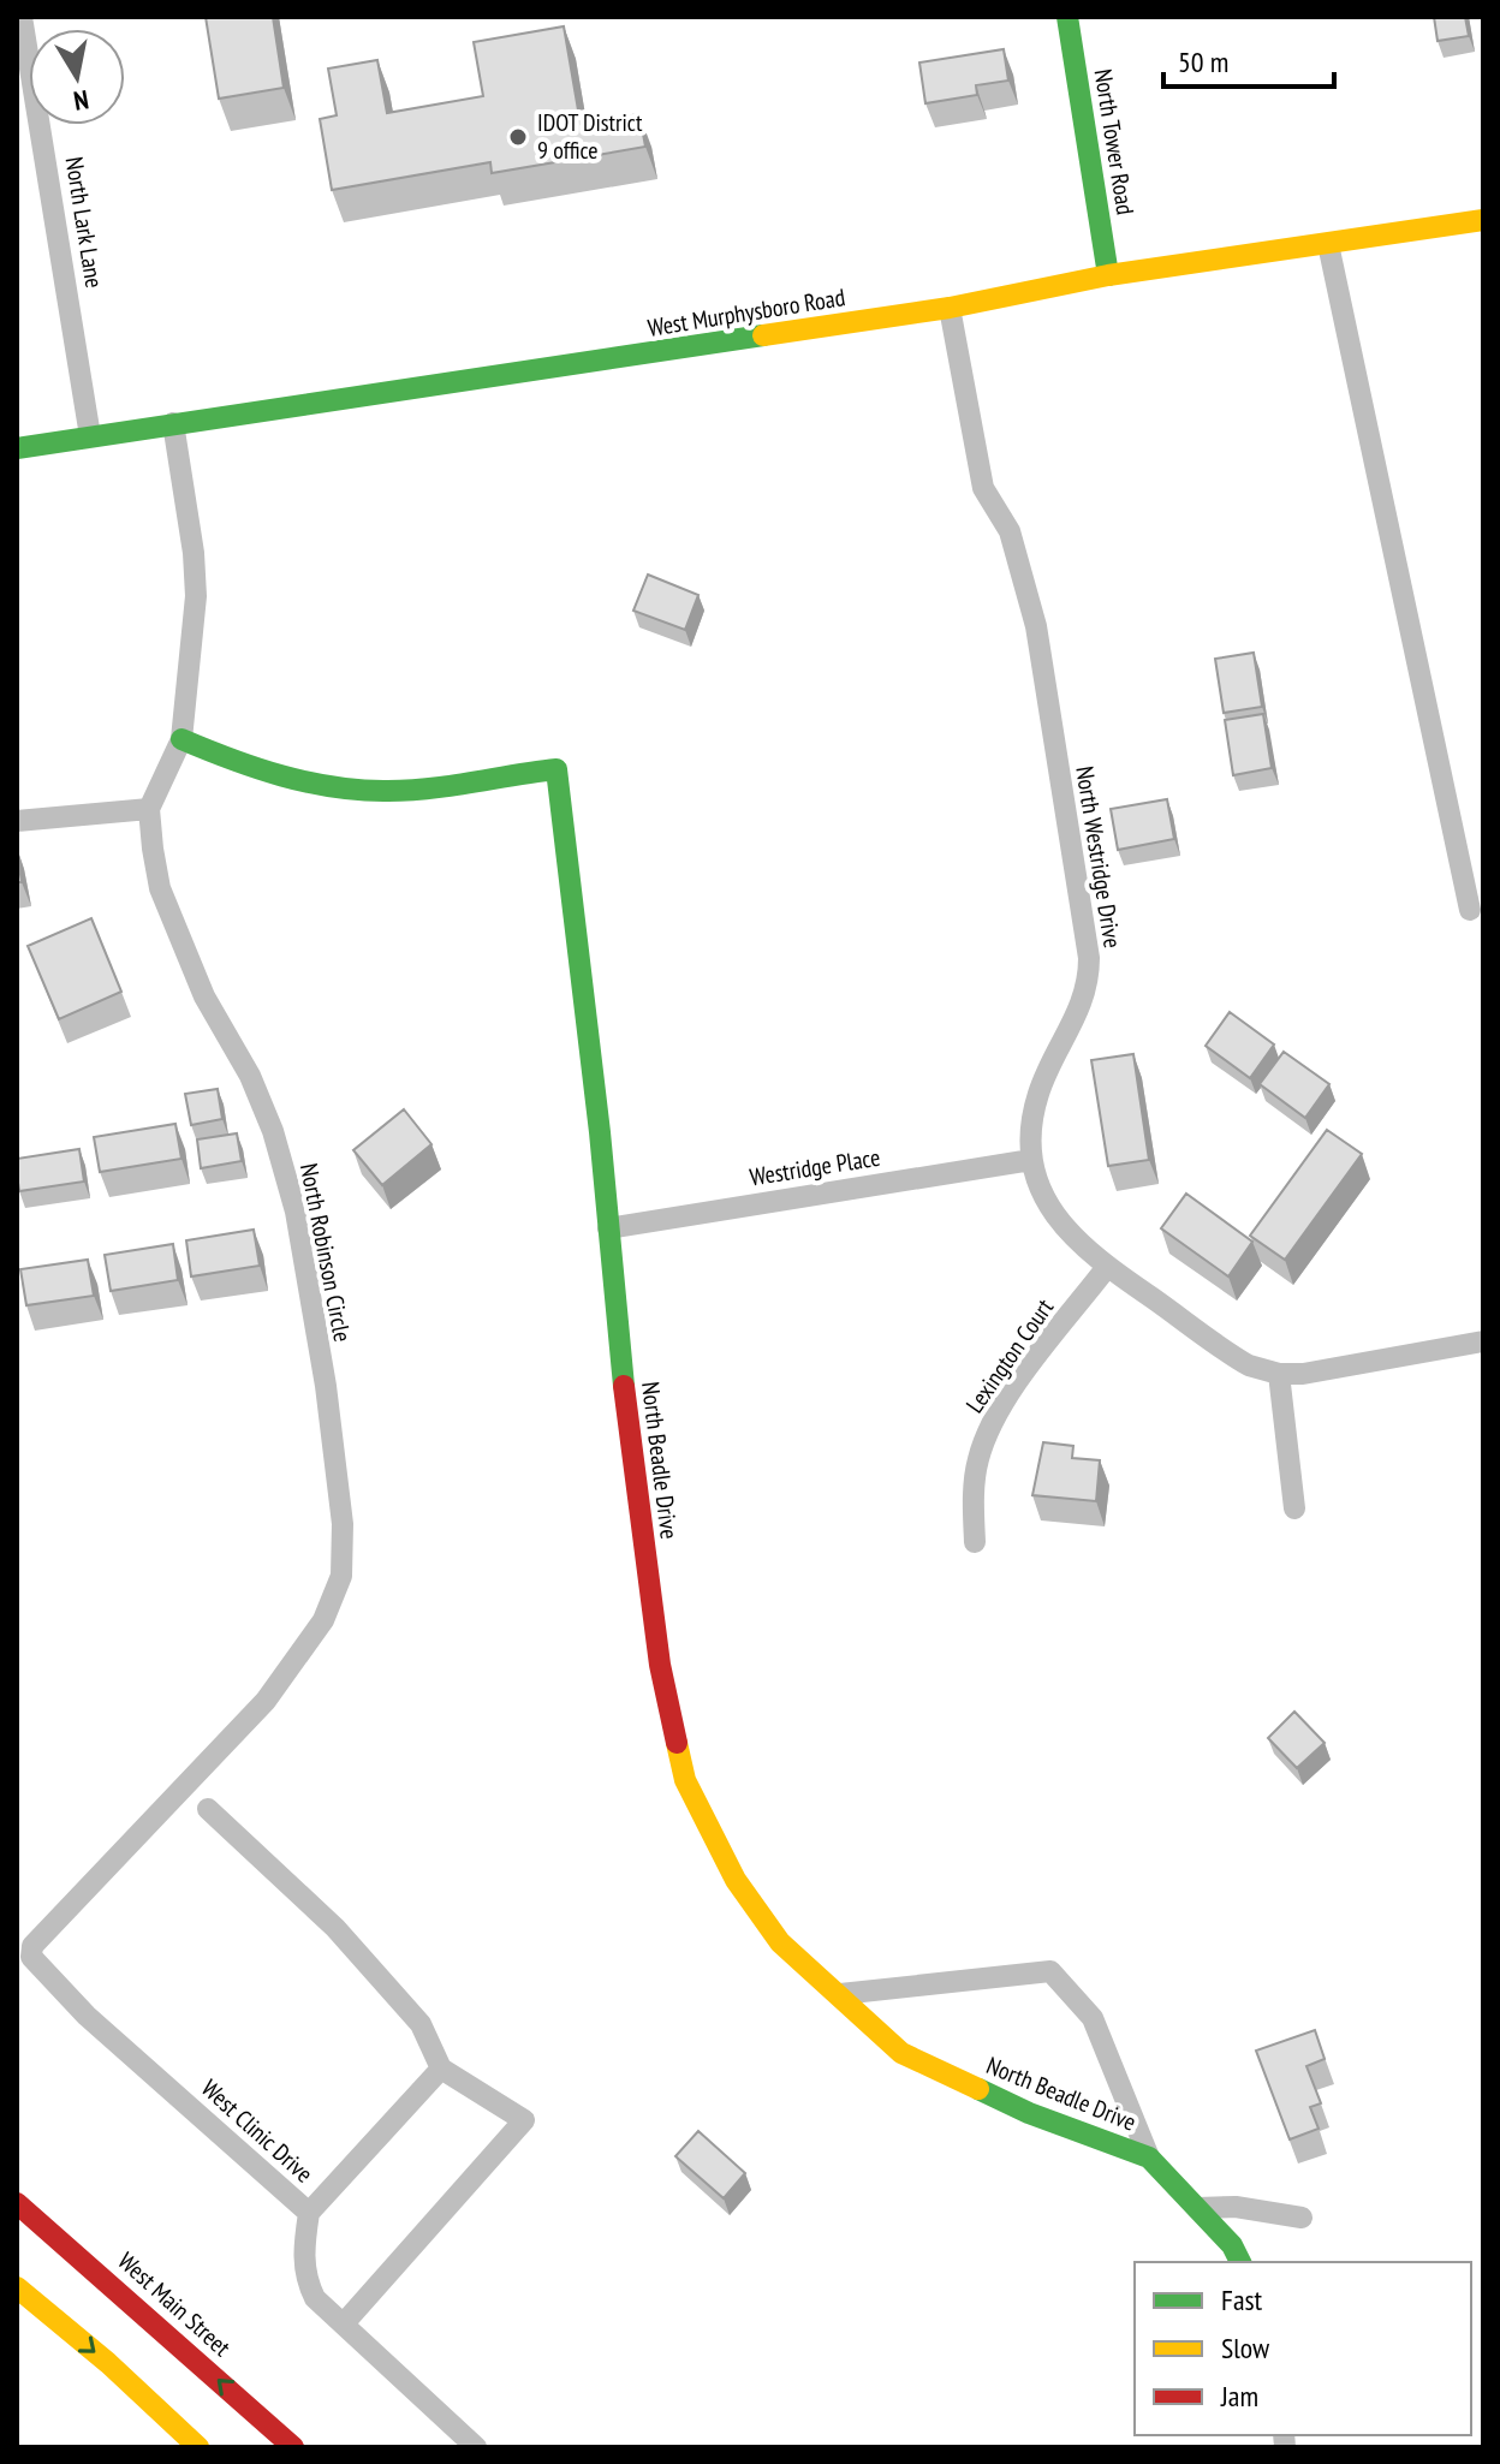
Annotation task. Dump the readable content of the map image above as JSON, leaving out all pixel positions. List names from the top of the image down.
{
  "streets": {
    "main road": [
      "North Tower Road",
      "West Murphysboro Road",
      "North Beadle Drive",
      "West Main Street"
    ],
    "street": [
      "North Lark Lane",
      "North Westridge Drive",
      "Westridge Place",
      "North Robinson Circle",
      "Lexington Court",
      "West Clinic Drive"
    ]
  },
  "crossings": [
    ["North Tower Road", "West Murphysboro Road"],
    ["North Lark Lane", "West Murphysboro Road"],
    ["West Murphysboro Road", "North Westridge Drive"],
    ["North Westridge Drive", "Westridge Place"],
    ["North Westridge Drive", "Lexington Court"],
    ["Westridge Place", "North Beadle Drive"],
    ["North Robinson Circle", "West Clinic Drive"]
  ],
  "places": ["IDOT District 9 office"],
  "legend": ["Fast", "Slow", "Jam"],
  "scale_bar": "50 m",
  "north": "bottom"
}
